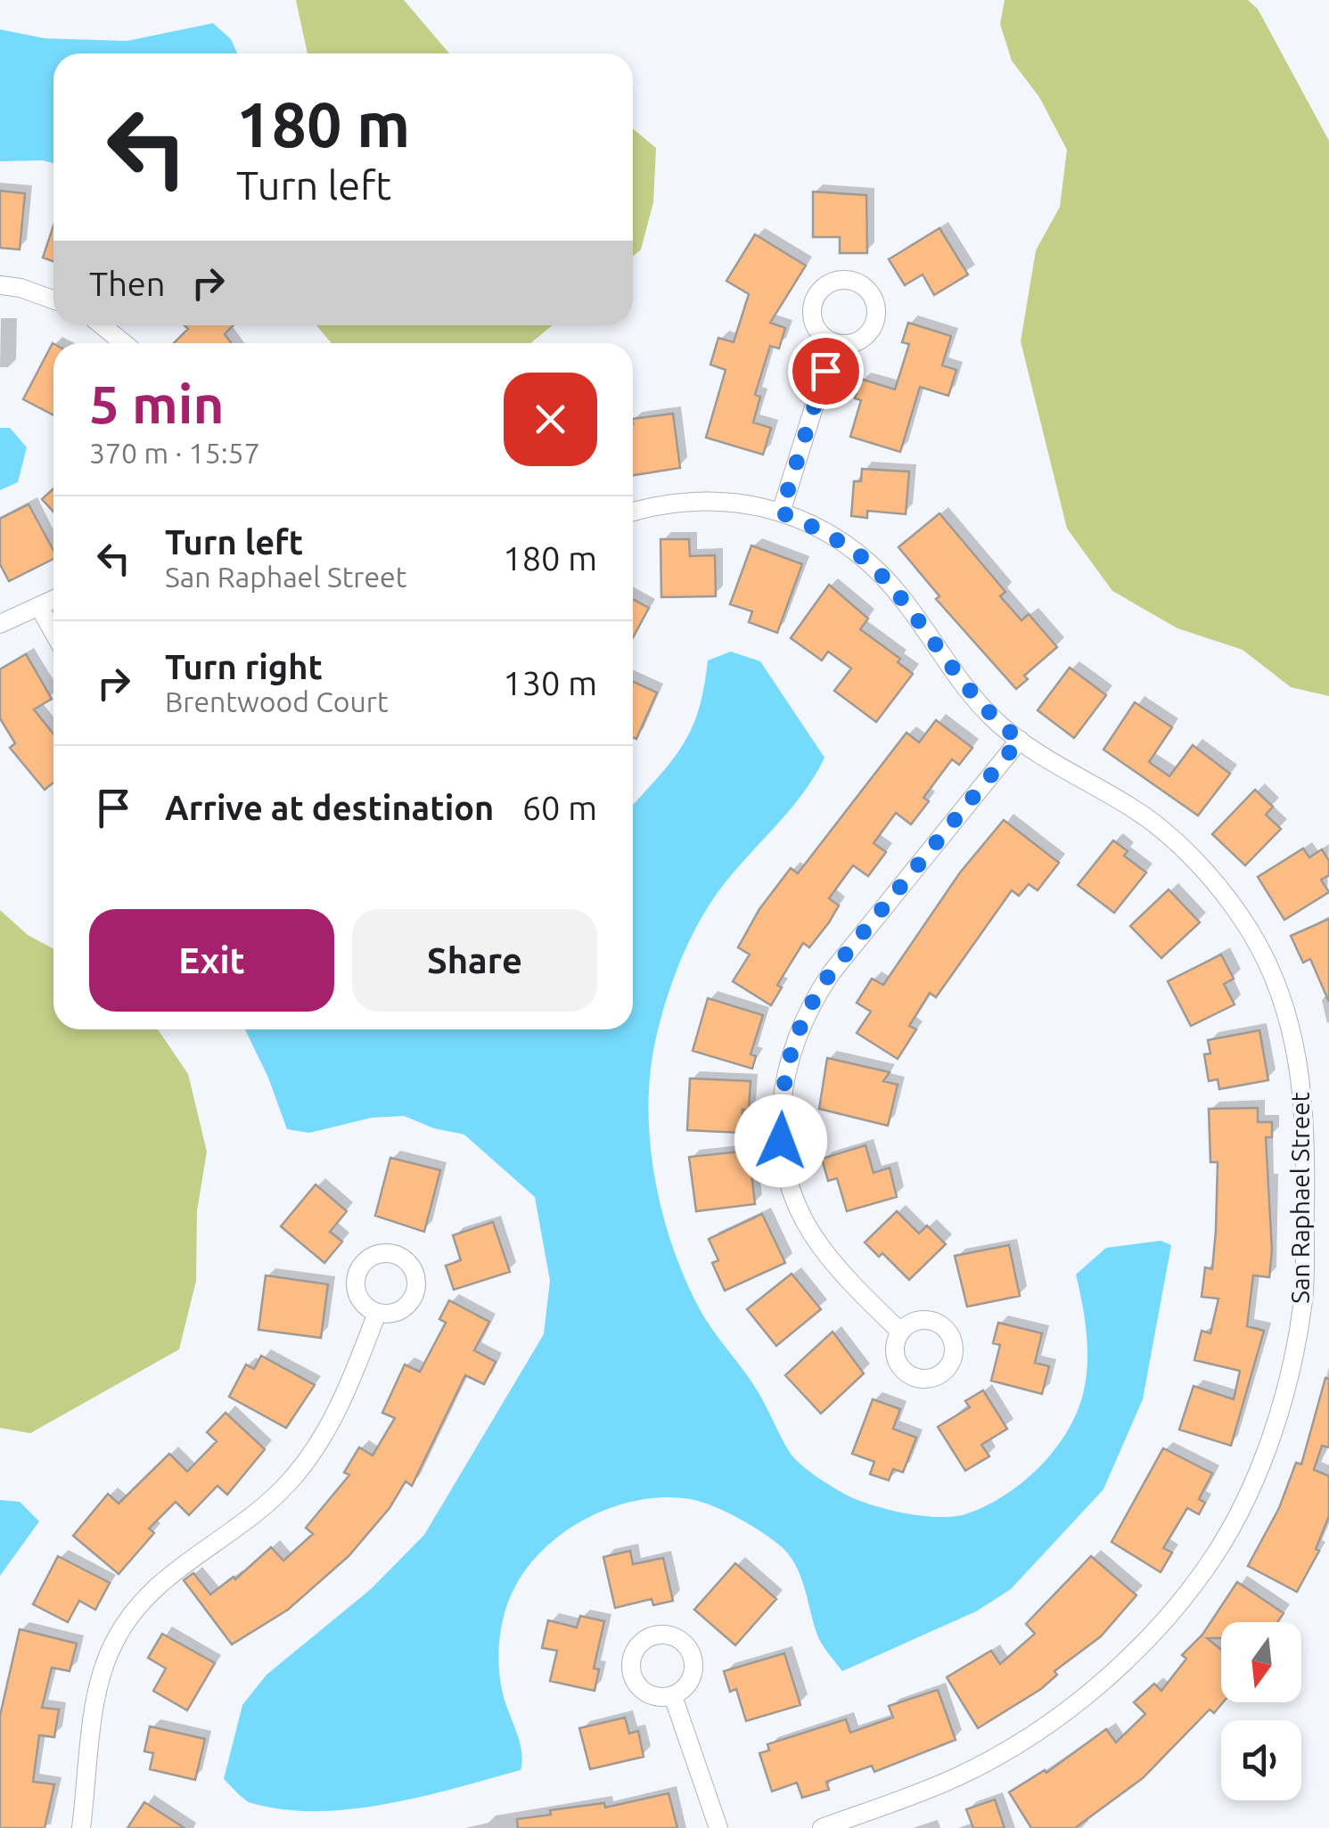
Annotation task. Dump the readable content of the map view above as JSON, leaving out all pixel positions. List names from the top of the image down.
{
  "streets": {
    "street": ["San Raphael Street"]
  },
  "north": "bottom",
  "page": {
    "turn": ["180 m", "Turn left"],
    "then": "Then",
    "heading": ["5 min", "370 m · 15:57"],
    "list": [
      {
        "name": "Turn left",
        "note": "San Raphael Street",
        "value": "180 m"
      },
      {
        "name": "Turn right",
        "note": "Brentwood Court",
        "value": "130 m"
      },
      {
        "name": "Arrive at destination",
        "value": "60 m"
      }
    ],
    "buttons": ["Exit", "Share"]
  }
}
